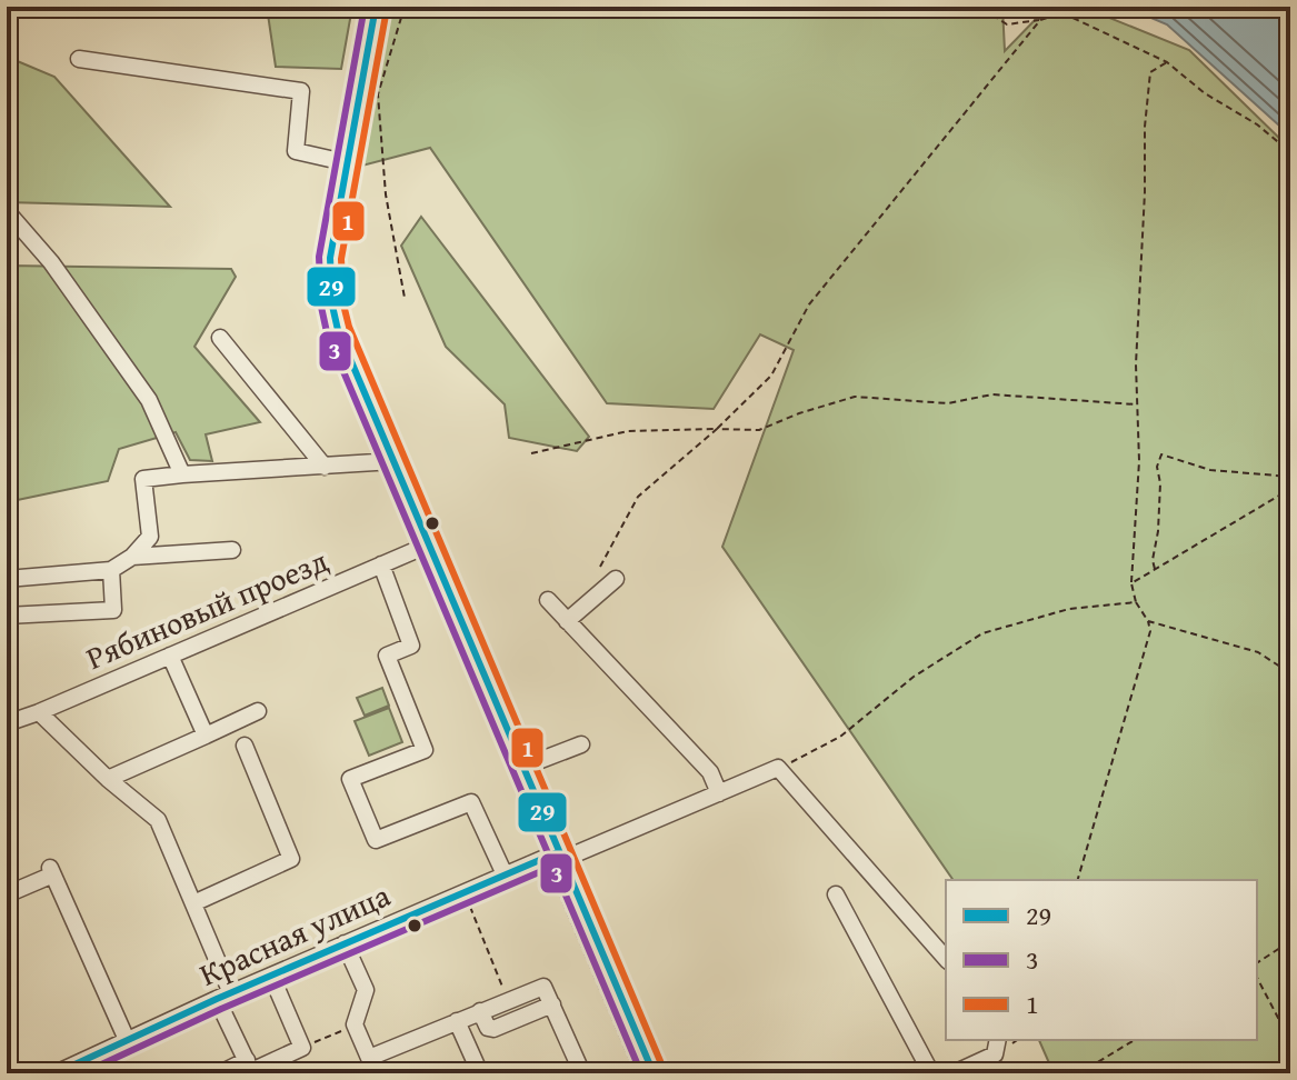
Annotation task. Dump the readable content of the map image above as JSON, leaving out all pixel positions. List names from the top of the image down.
{
  "streets": {
    "street": ["Рябиновый проезд", "Красная улица"]
  },
  "lines": ["transit line 29", "transit line 3", "transit line 1"],
  "legend": ["29", "3", "1"]
}
